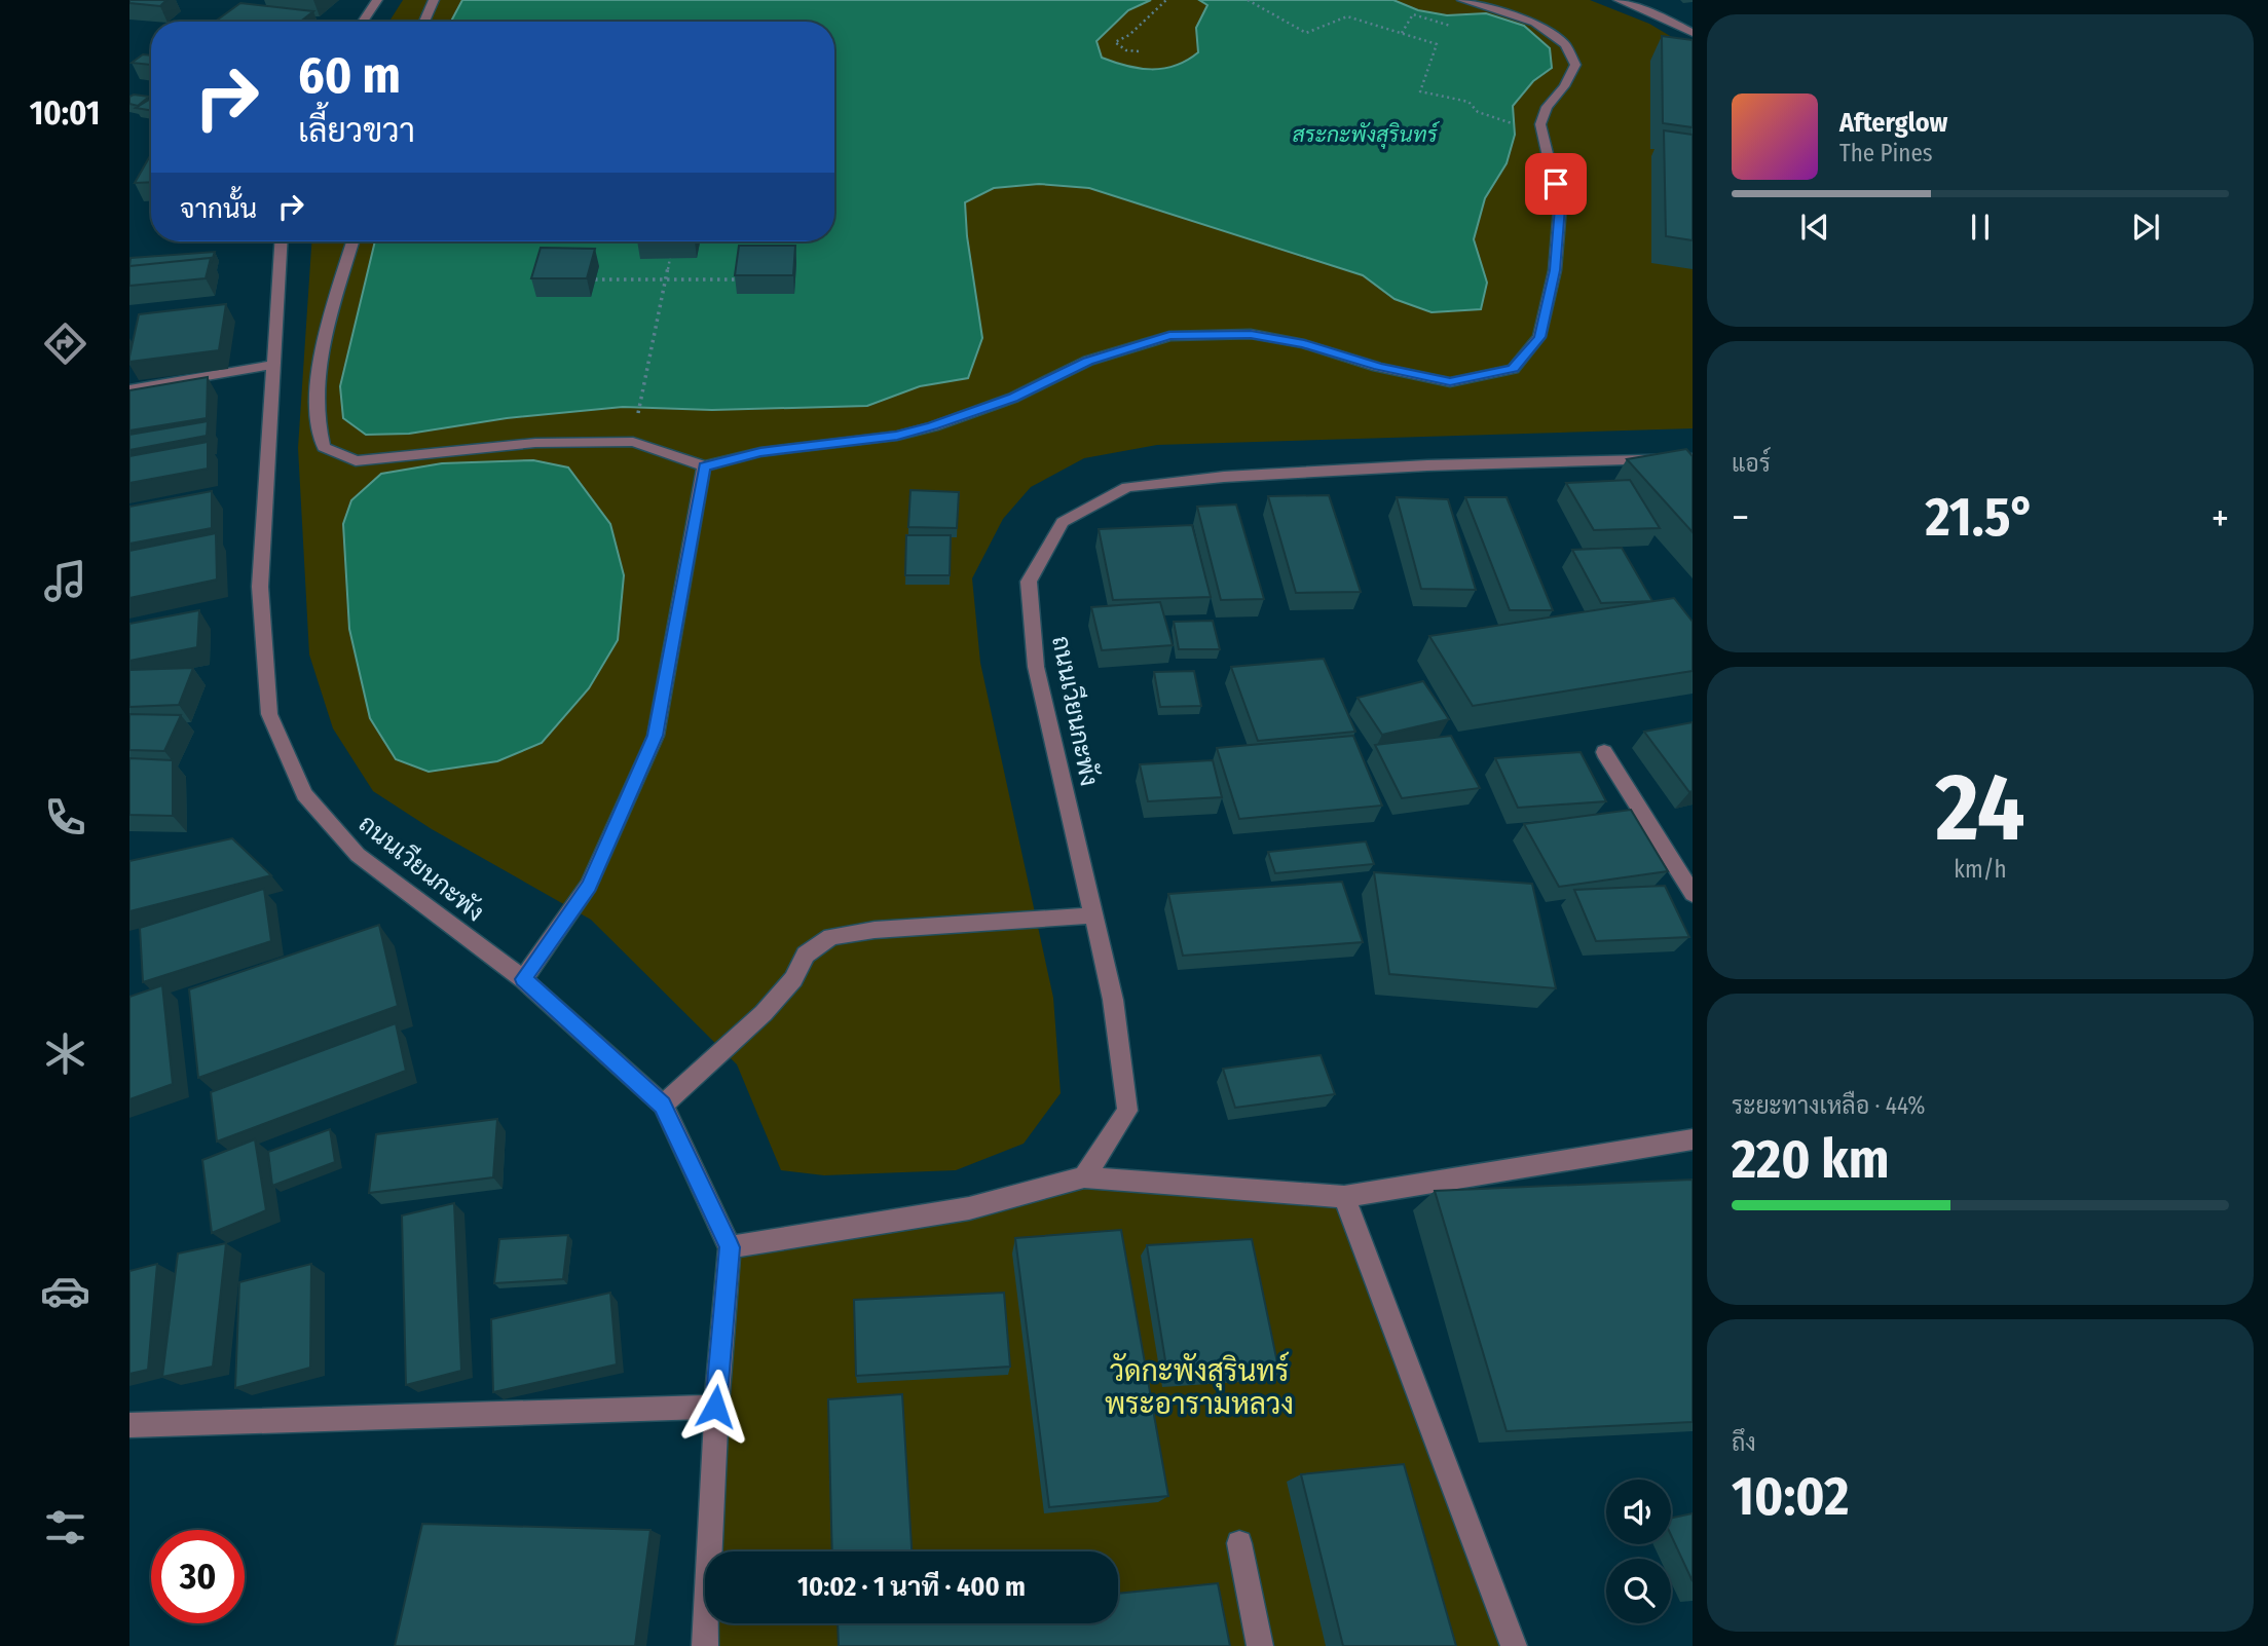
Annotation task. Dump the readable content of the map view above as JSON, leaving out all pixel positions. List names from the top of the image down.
{
  "streets": {
    "street": ["ถนนเวียนกะพัง"]
  },
  "water": ["สระกะพังสุรินทร์"],
  "parks": ["วัดกะพังสุรินทร์ พระอารามหลวง"],
  "page": {
    "tabs": "10:01",
    "turn": ["60 m", "เลี้ยวขวา"],
    "song": ["Afterglow", "The Pines"],
    "then": "จากนั้น",
    "tile": [
      "แอร์",
      ["24", "km/h"],
      ["ระยะทางเหลือ · 44%", "220 km"],
      ["ถึง", "10:02"]
    ],
    "heat": ["−", "21.5°", "+"],
    "limit": "30",
    "trip": "10:02 · 1 นาที · 400 m"
  }
}
